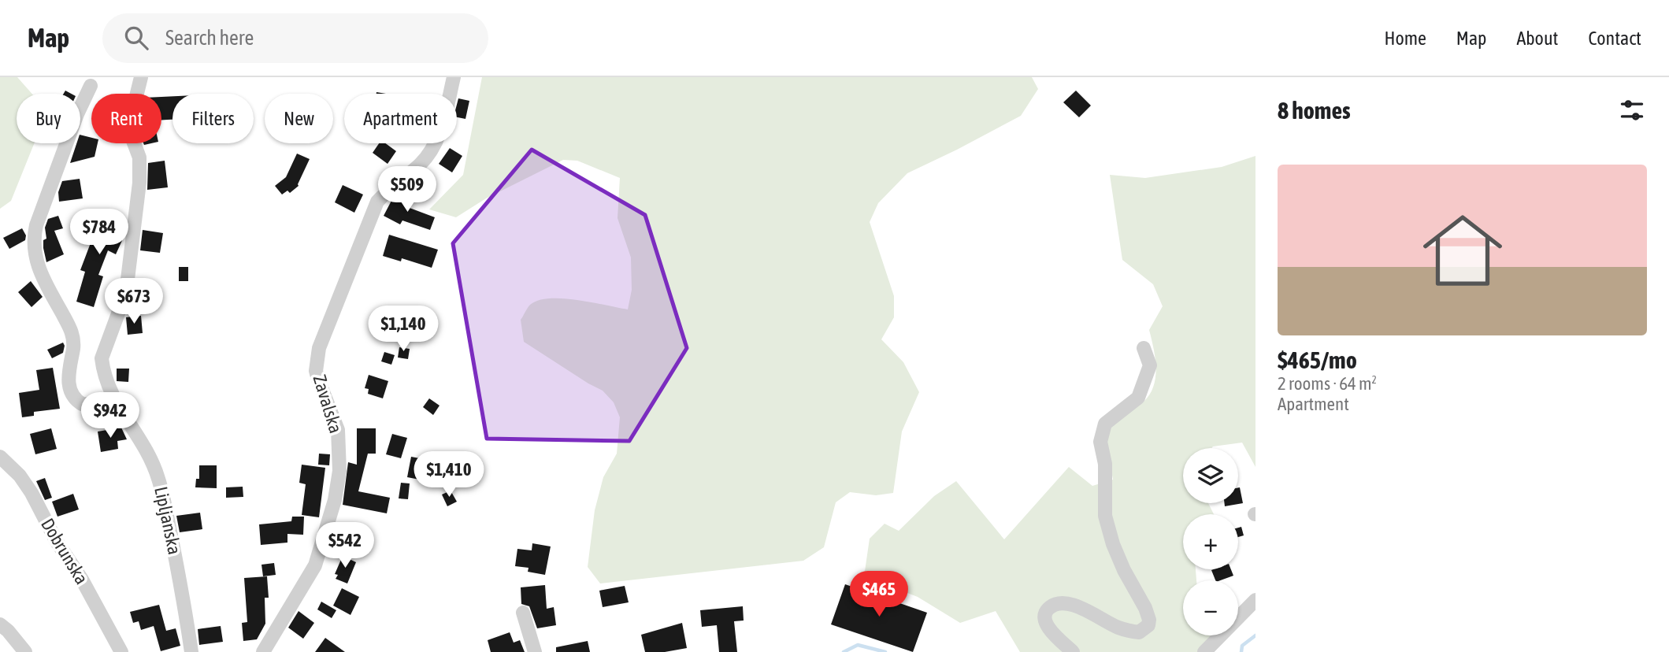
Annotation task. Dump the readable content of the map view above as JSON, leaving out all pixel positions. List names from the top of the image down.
{
  "streets": {
    "street": ["Zavalska", "Lipljanska", "Dobrunska"]
  },
  "page": {
    "header": "Map",
    "search": "Search here",
    "nav": [
      "Home",
      "Map",
      "About",
      "Contact"
    ],
    "heading": "8 homes",
    "chip": [
      "Buy",
      "Rent",
      "Filters",
      "New",
      "Apartment"
    ],
    "list": [
      {
        "name": "$465/mo",
        "note": "2 rooms · 64 m² · Apartment"
      }
    ],
    "price": [
      "$509",
      "$784",
      "$673",
      "$1,140",
      "$942",
      "$1,410",
      "$542",
      "$465"
    ],
    "map_buttons": ["+", "−"]
  }
}
